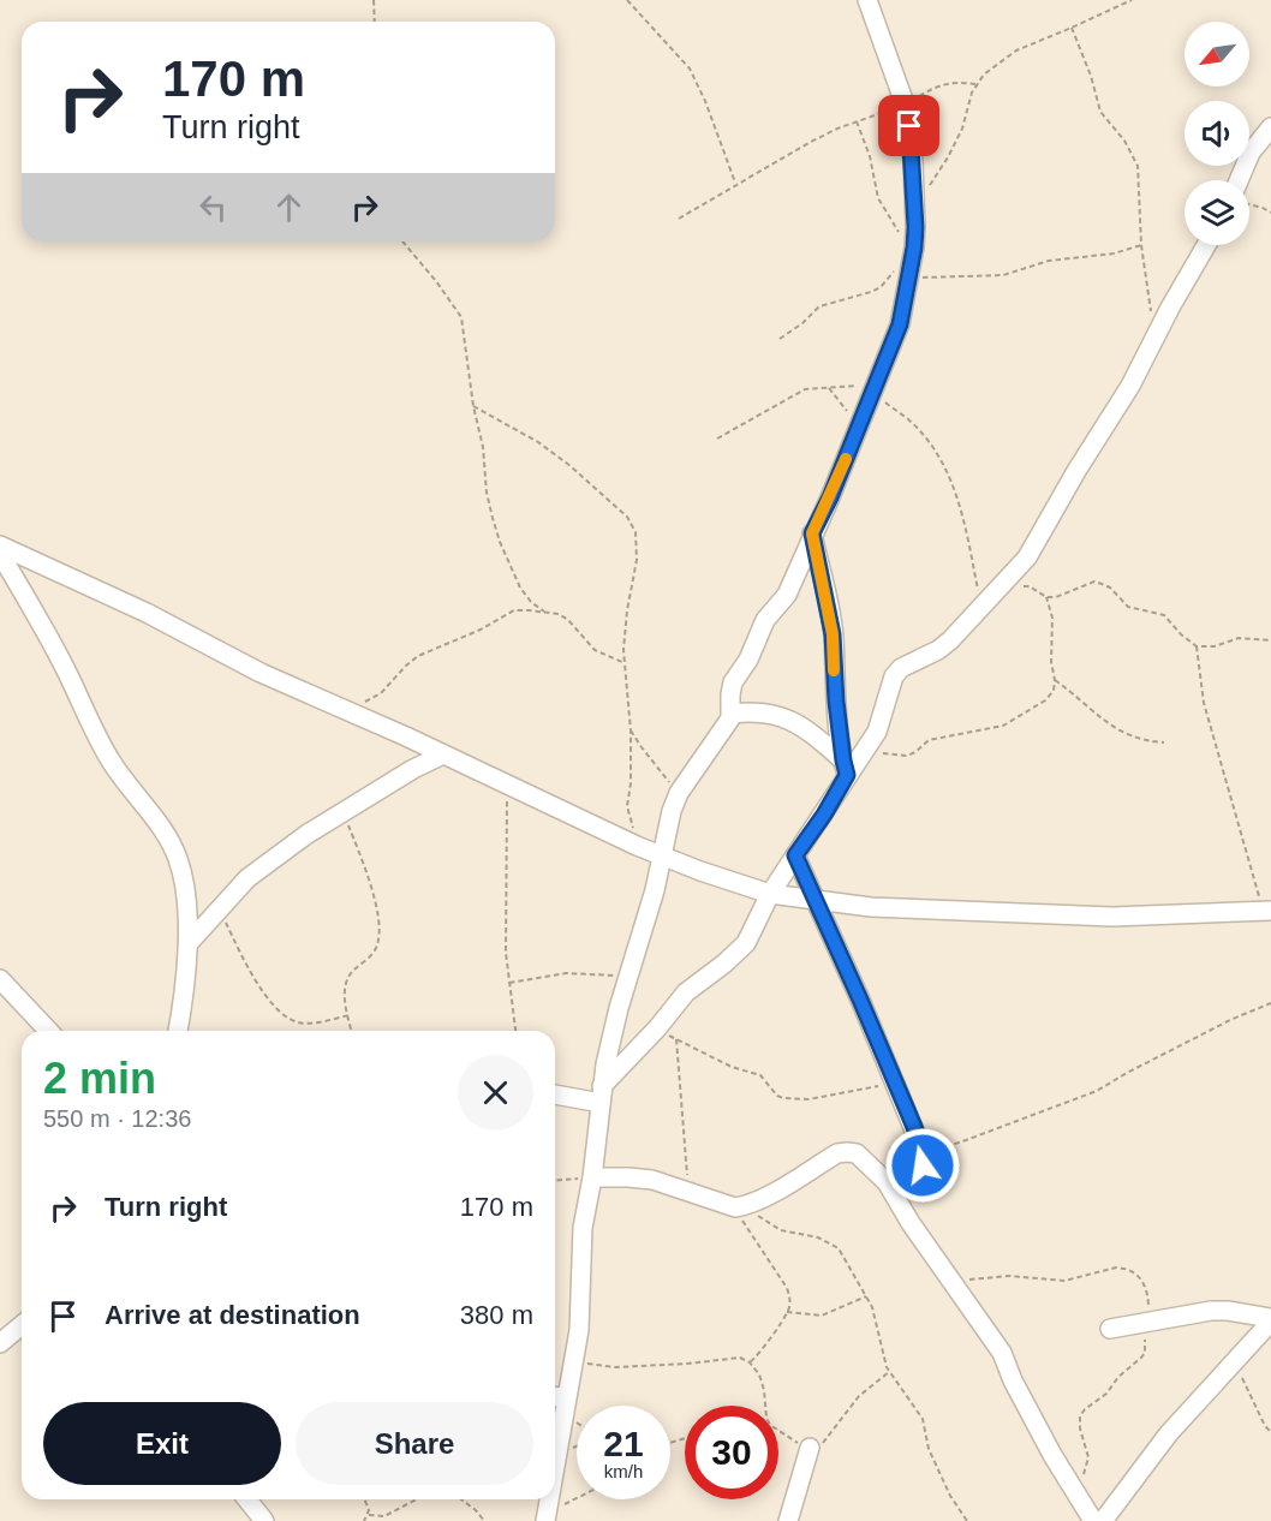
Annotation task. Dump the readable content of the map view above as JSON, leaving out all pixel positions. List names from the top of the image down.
{
  "north": "bottom left",
  "page": {
    "turn": ["170 m", "Turn right"],
    "heading": ["2 min", "550 m · 12:36"],
    "list": [
      {
        "name": "Turn right",
        "value": "170 m"
      },
      {
        "name": "Arrive at destination",
        "value": "380 m"
      }
    ],
    "buttons": ["Exit", "Share"],
    "speed": "21 km/h",
    "limit": "30"
  }
}
